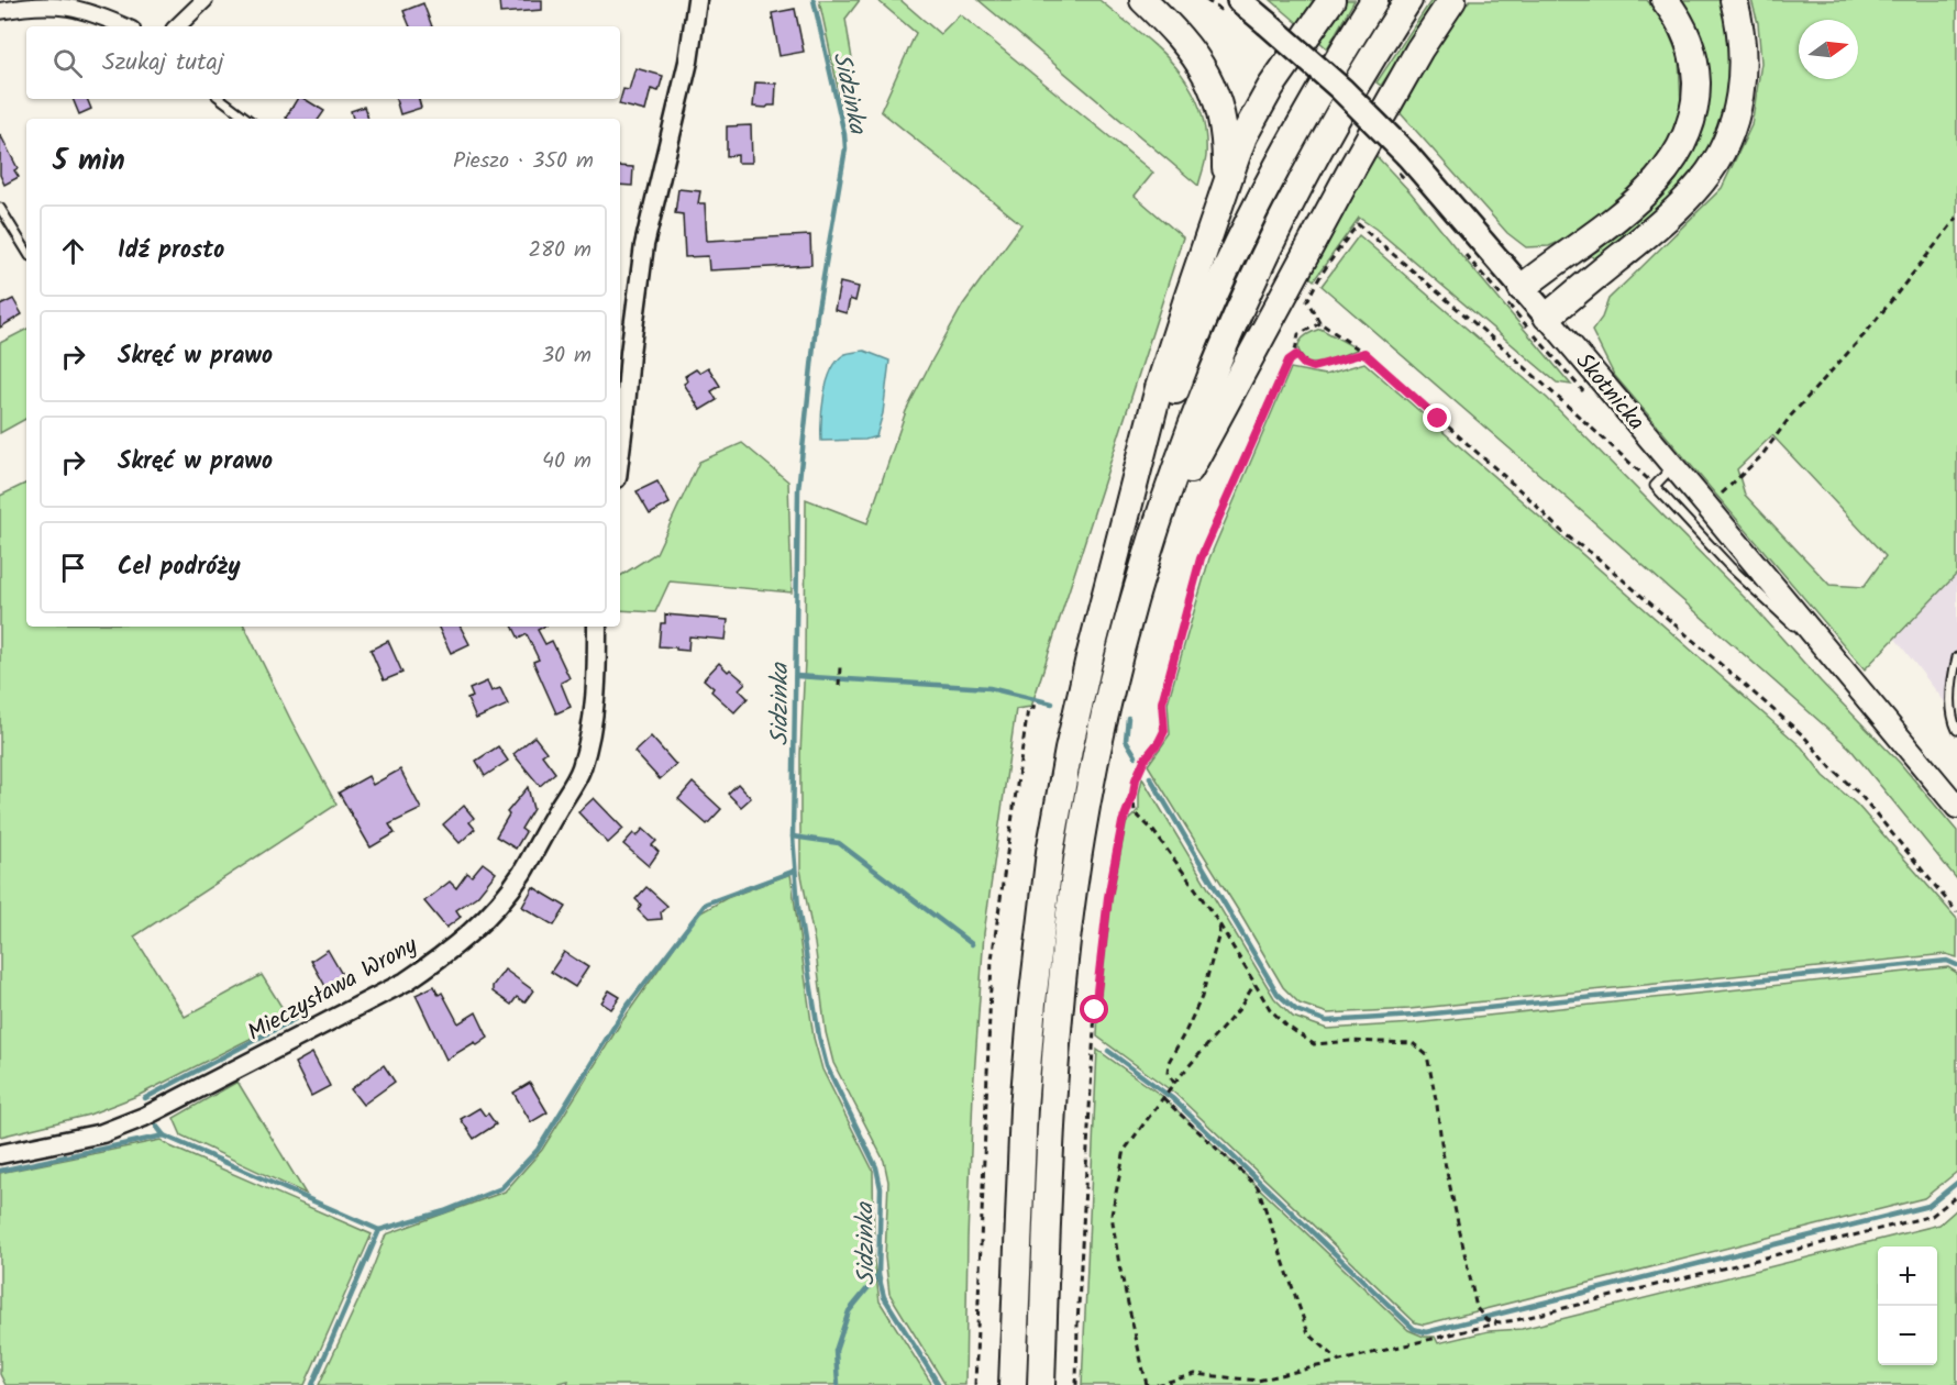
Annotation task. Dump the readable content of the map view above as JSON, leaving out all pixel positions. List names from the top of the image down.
{
  "streets": {
    "main road": ["Skotnicka"],
    "street": ["Mieczysława Wrony"]
  },
  "water": ["Sidzinka"],
  "north": "right",
  "page": {
    "search": "Szukaj tutaj",
    "heading": ["5 min", "Pieszo · 350 m"],
    "list": [
      ["Idź prosto", "280 m"],
      ["Skręć w prawo", "30 m"],
      ["Skręć w prawo", "40 m"],
      "Cel podróży"
    ],
    "map_buttons": ["+", "−"]
  }
}
